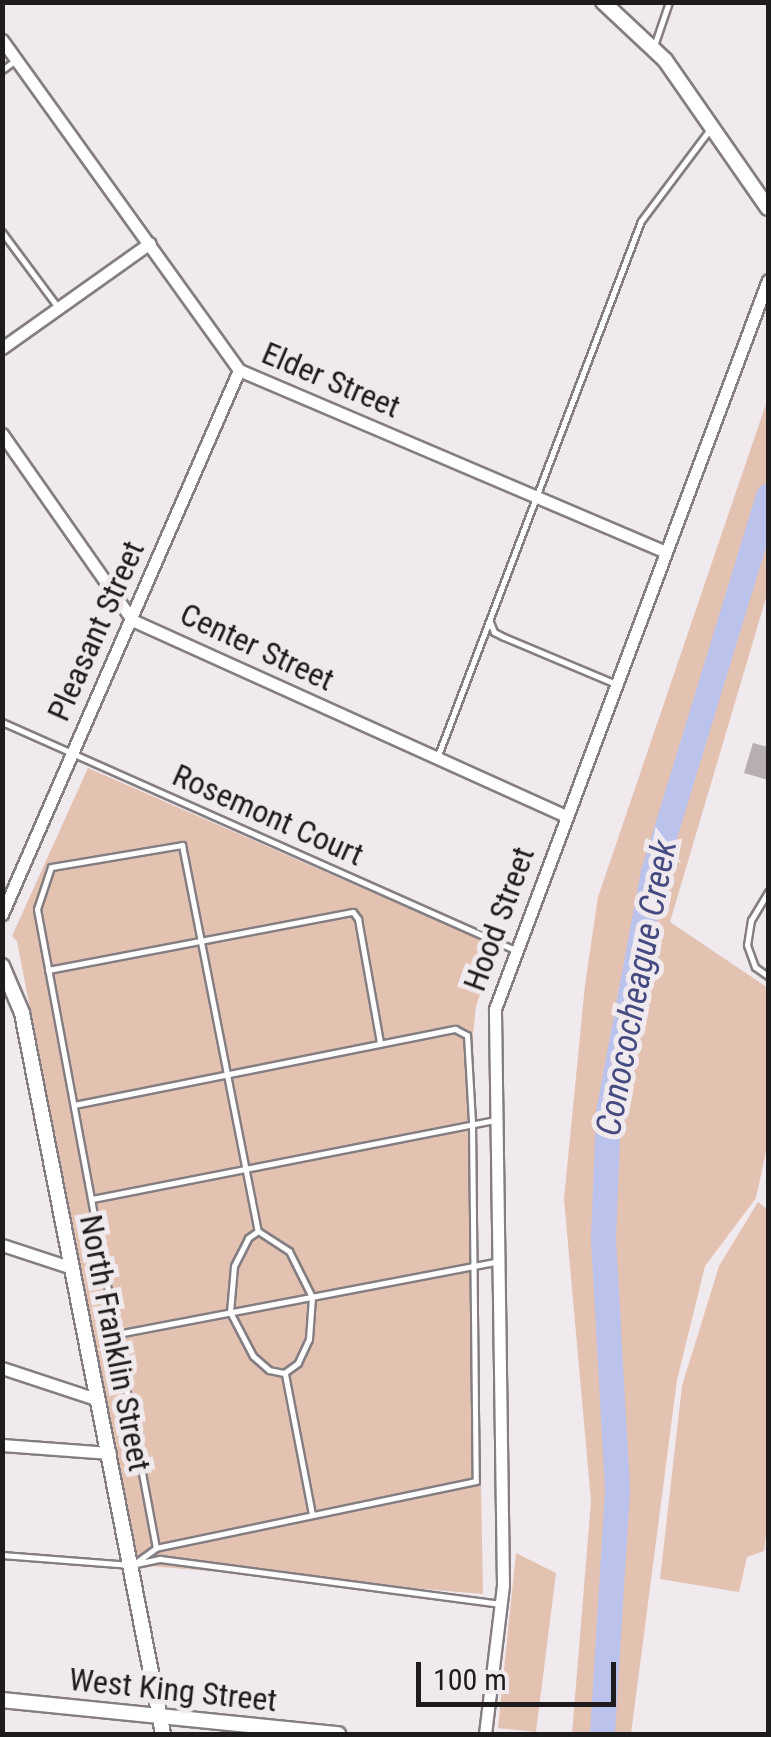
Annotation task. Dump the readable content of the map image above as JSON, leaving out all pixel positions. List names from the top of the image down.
{
  "streets": {
    "street": [
      "Elder Street",
      "Pleasant Street",
      "Center Street",
      "Hood Street",
      "North Franklin Street",
      "West King Street"
    ],
    "lane": ["Rosemont Court"]
  },
  "crossings": [
    ["Elder Street", "Pleasant Street"],
    ["Elder Street", "Hood Street"],
    ["Pleasant Street", "Center Street"],
    ["Pleasant Street", "Rosemont Court"],
    ["Center Street", "Hood Street"],
    ["Rosemont Court", "Hood Street"],
    ["North Franklin Street", "West King Street"]
  ],
  "water": ["Conococheague Creek"],
  "scale_bar": "100 m"
}
